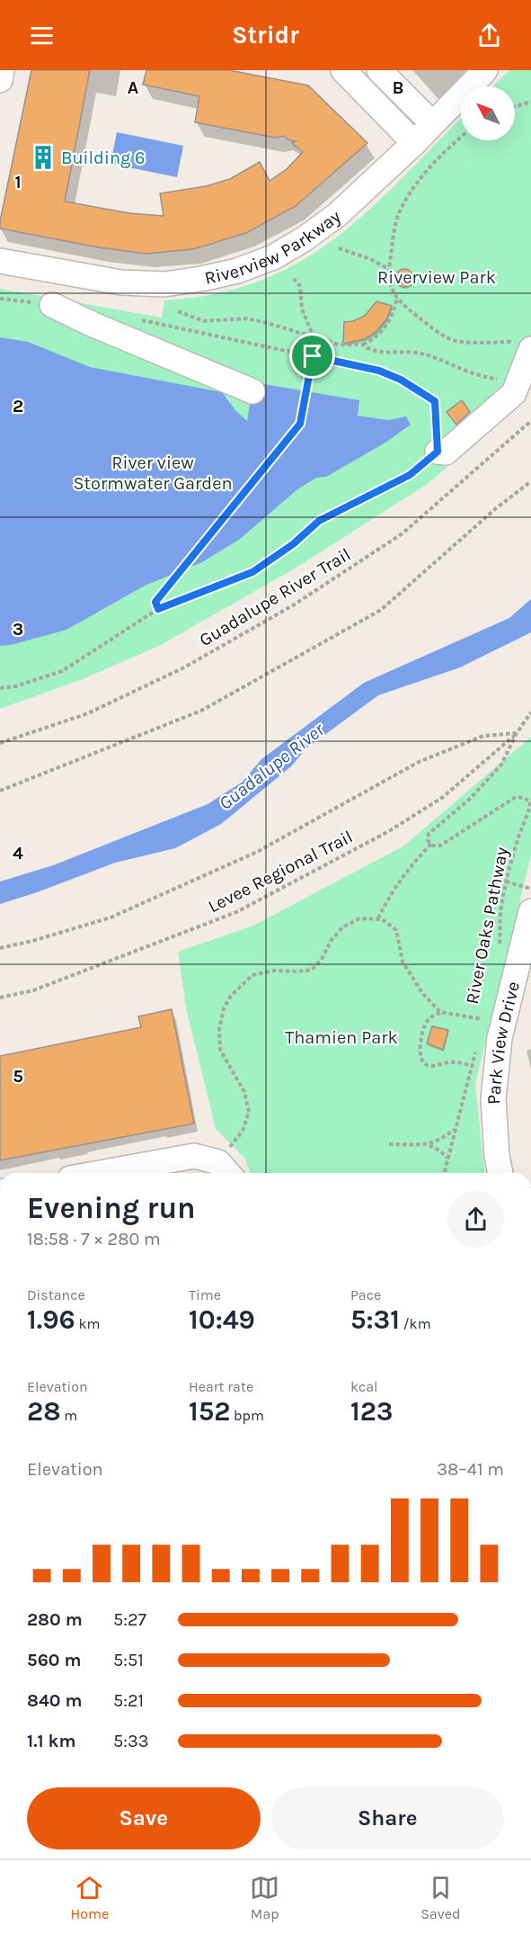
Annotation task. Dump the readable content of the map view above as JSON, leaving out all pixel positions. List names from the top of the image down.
{
  "streets": {
    "street": ["Riverview Parkway", "Park View Drive"],
    "path": ["Guadalupe River Trail", "Levee Regional Trail", "River Oaks Pathway"]
  },
  "water": ["Guadalupe River"],
  "parks": ["Riverview Park", "River view Stormwater Garden", "Thamien Park"],
  "places": {
    "building": ["Building 6"]
  },
  "north": "top left",
  "page": {
    "header": "Stridr",
    "heading": ["Evening run", "18:58 · 7 × 280 m"],
    "stats": [
      ["Distance", "1.96 km"],
      ["Time", "10:49"],
      ["Pace", "5:31 /km"],
      ["Elevation", "28 m"],
      ["Heart rate", "152 bpm"],
      ["kcal", "123"]
    ],
    "chart": ["Elevation", "38–41 m"],
    "list": [
      {
        "name": "280 m",
        "note": "5:27"
      },
      {
        "name": "560 m",
        "note": "5:51"
      },
      {
        "name": "840 m",
        "note": "5:21"
      },
      {
        "name": "1.1 km",
        "note": "5:33"
      }
    ],
    "buttons": ["Save", "Share"],
    "tabs": ["Home", "Map", "Saved"]
  },
  "grid": {
    "columns": ["A", "B"],
    "rows": [
      "1",
      "2",
      "3",
      "4",
      "5"
    ]
  }
}
